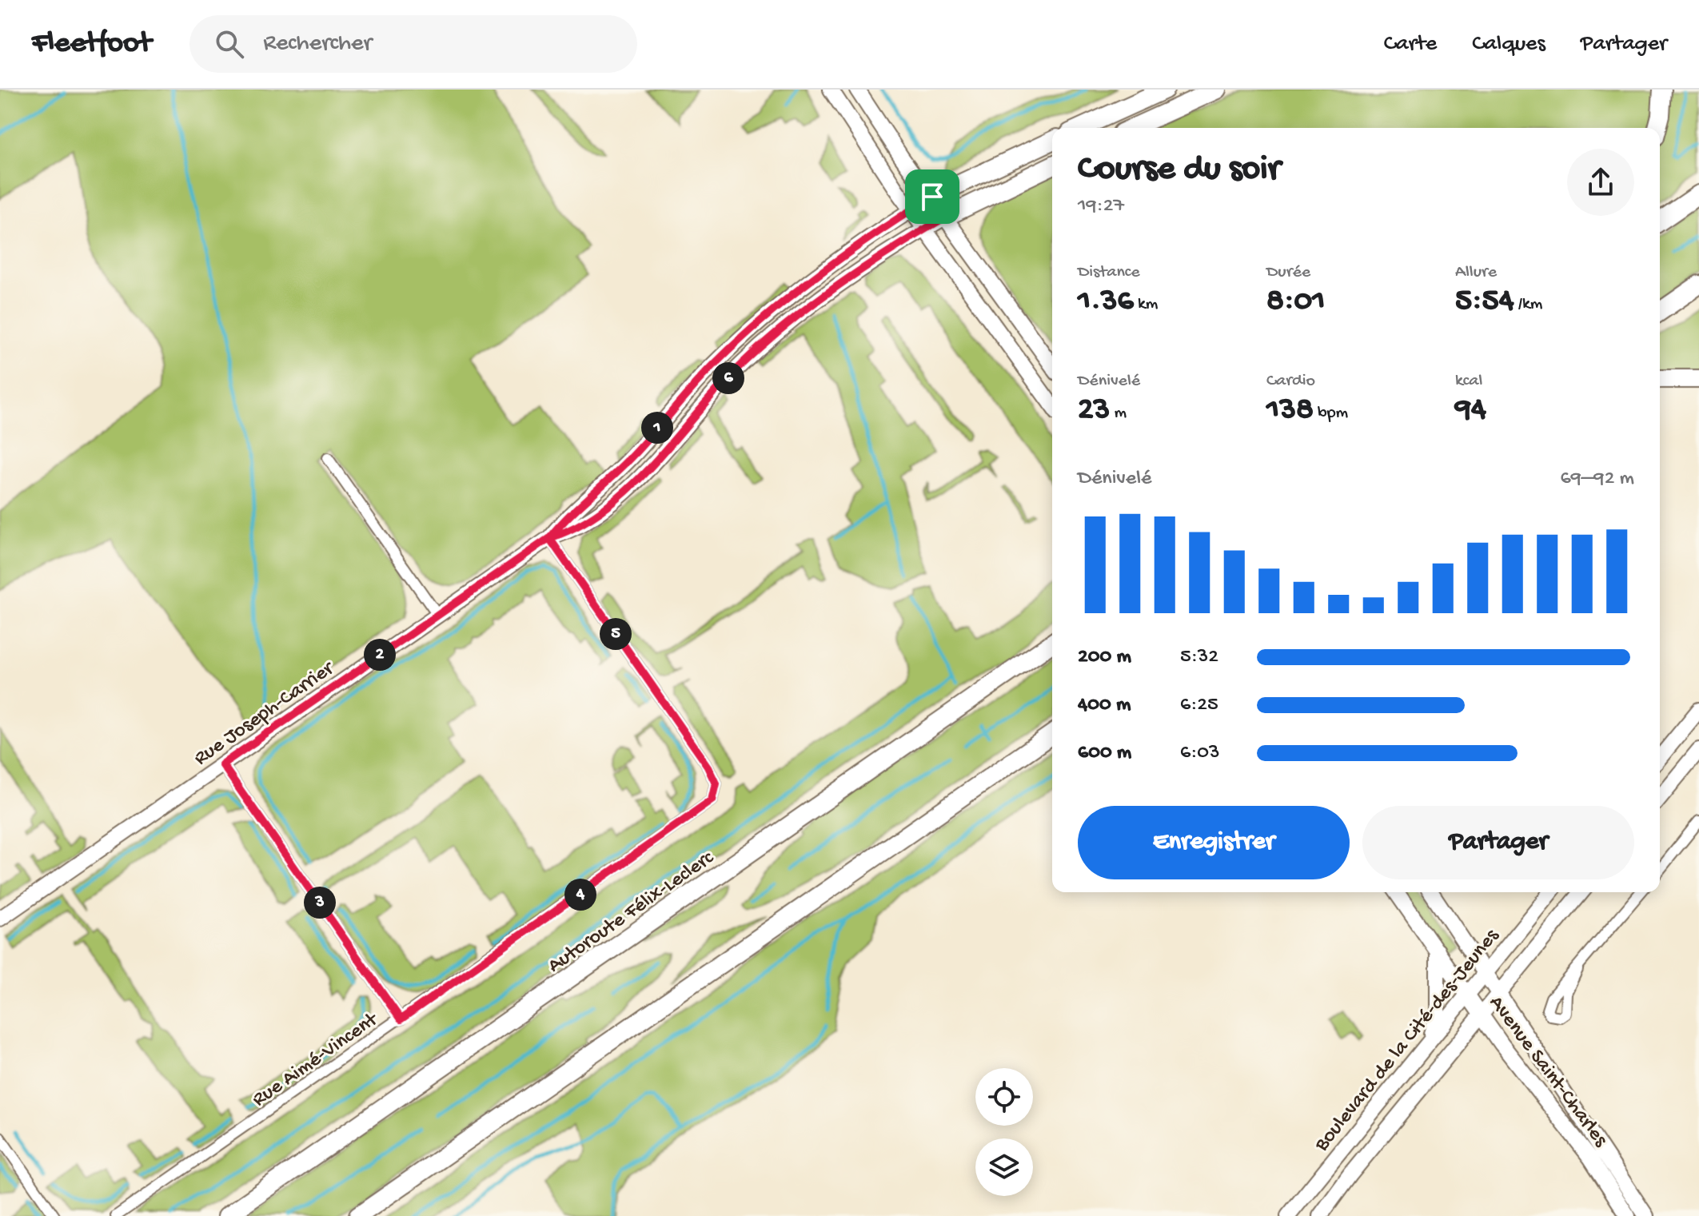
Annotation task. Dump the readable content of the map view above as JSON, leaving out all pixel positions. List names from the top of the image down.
{
  "streets": {
    "highway": ["Autoroute Félix-Leclerc"],
    "street": [
      "Rue Joseph-Carrier",
      "Boulevard de la Cité-des-Jeunes",
      "Rue Aimé-Vincent",
      "Avenue Saint-Charles"
    ]
  },
  "crossings": [
    ["Rue Joseph-Carrier", "Rue Aimé-Vincent"],
    ["Boulevard de la Cité-des-Jeunes", "Avenue Saint-Charles"]
  ],
  "page": {
    "header": "Fleetfoot",
    "search": "Rechercher",
    "nav": ["Carte", "Calques", "Partager"],
    "heading": ["Course du soir", "19:27"],
    "stats": [
      ["Distance", "1.36 km"],
      ["Durée", "8:01"],
      ["Allure", "5:54 /km"],
      ["Dénivelé", "23 m"],
      ["Cardio", "138 bpm"],
      ["kcal", "94"]
    ],
    "pins": [
      "6",
      "1",
      "5",
      "2",
      "4",
      "3"
    ],
    "chart": ["Dénivelé", "69–92 m"],
    "list": [
      {
        "name": "200 m",
        "note": "5:32"
      },
      {
        "name": "400 m",
        "note": "6:25"
      },
      {
        "name": "600 m",
        "note": "6:03"
      }
    ],
    "buttons": ["Enregistrer", "Partager"]
  }
}
